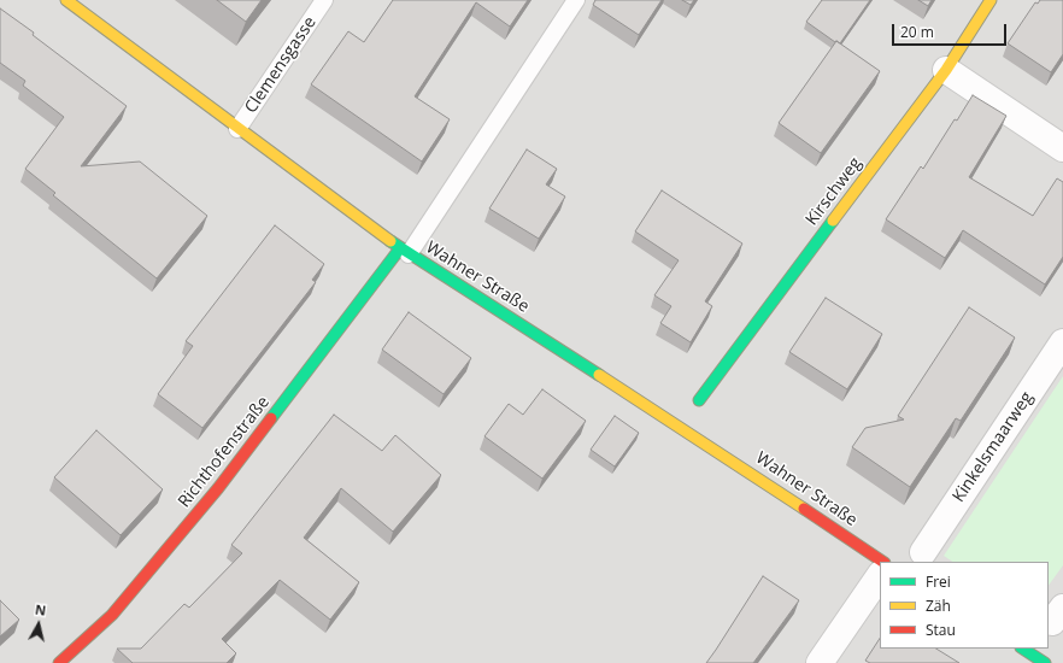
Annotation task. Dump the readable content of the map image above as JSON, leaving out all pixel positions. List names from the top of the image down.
{
  "streets": {
    "street": [
      "Kirschweg",
      "Wahner Straße",
      "Kinkelsmaarweg",
      "Richthofenstraße"
    ],
    "lane": ["Clemensgasse"]
  },
  "crossings": [
    ["Clemensgasse", "Wahner Straße"],
    ["Wahner Straße", "Richthofenstraße"]
  ],
  "legend": ["Frei", "Zäh", "Stau"],
  "scale_bar": "20 m",
  "north": "top"
}
